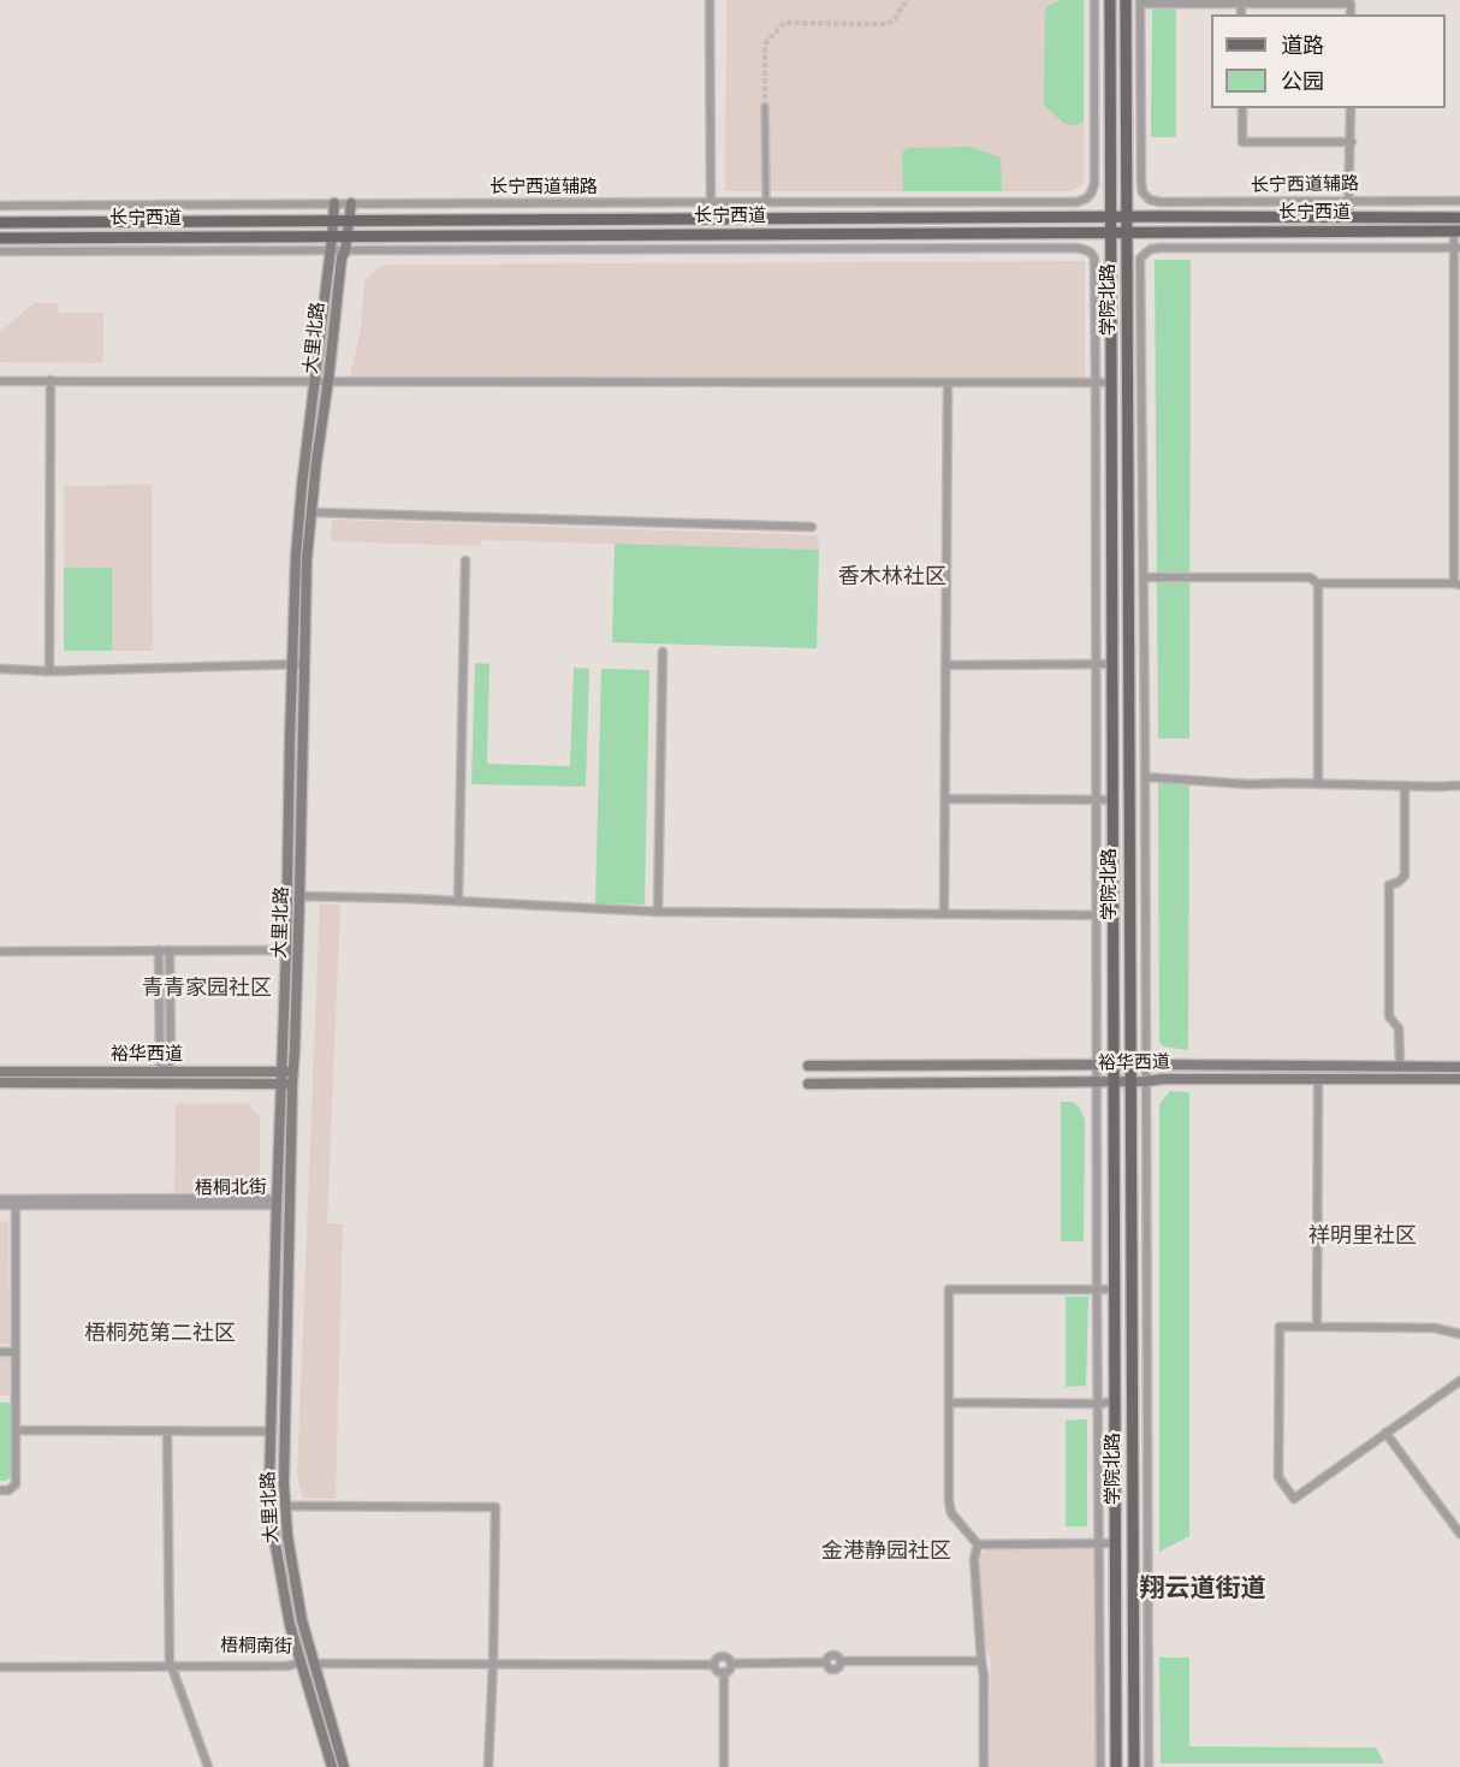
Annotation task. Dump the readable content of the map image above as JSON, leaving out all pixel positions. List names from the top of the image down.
{
  "streets": {
    "main road": [
      "长宁西道",
      "学院北路",
      "大里北路",
      "裕华西道"
    ],
    "street": ["长宁西道辅路", "梧桐北街", "梧桐南街"]
  },
  "crossings": [
    ["长宁西道辅路", "大里北路"],
    ["长宁西道", "学院北路"],
    ["长宁西道", "大里北路"],
    ["学院北路", "裕华西道"],
    ["大里北路", "裕华西道"],
    ["大里北路", "梧桐北街"],
    ["大里北路", "梧桐南街"]
  ],
  "districts": [
    "香木林社区",
    "青青家园社区",
    "祥明里社区",
    "梧桐苑第二社区",
    "金港静园社区",
    "翔云道街道"
  ],
  "legend": ["道路", "公园"]
}
